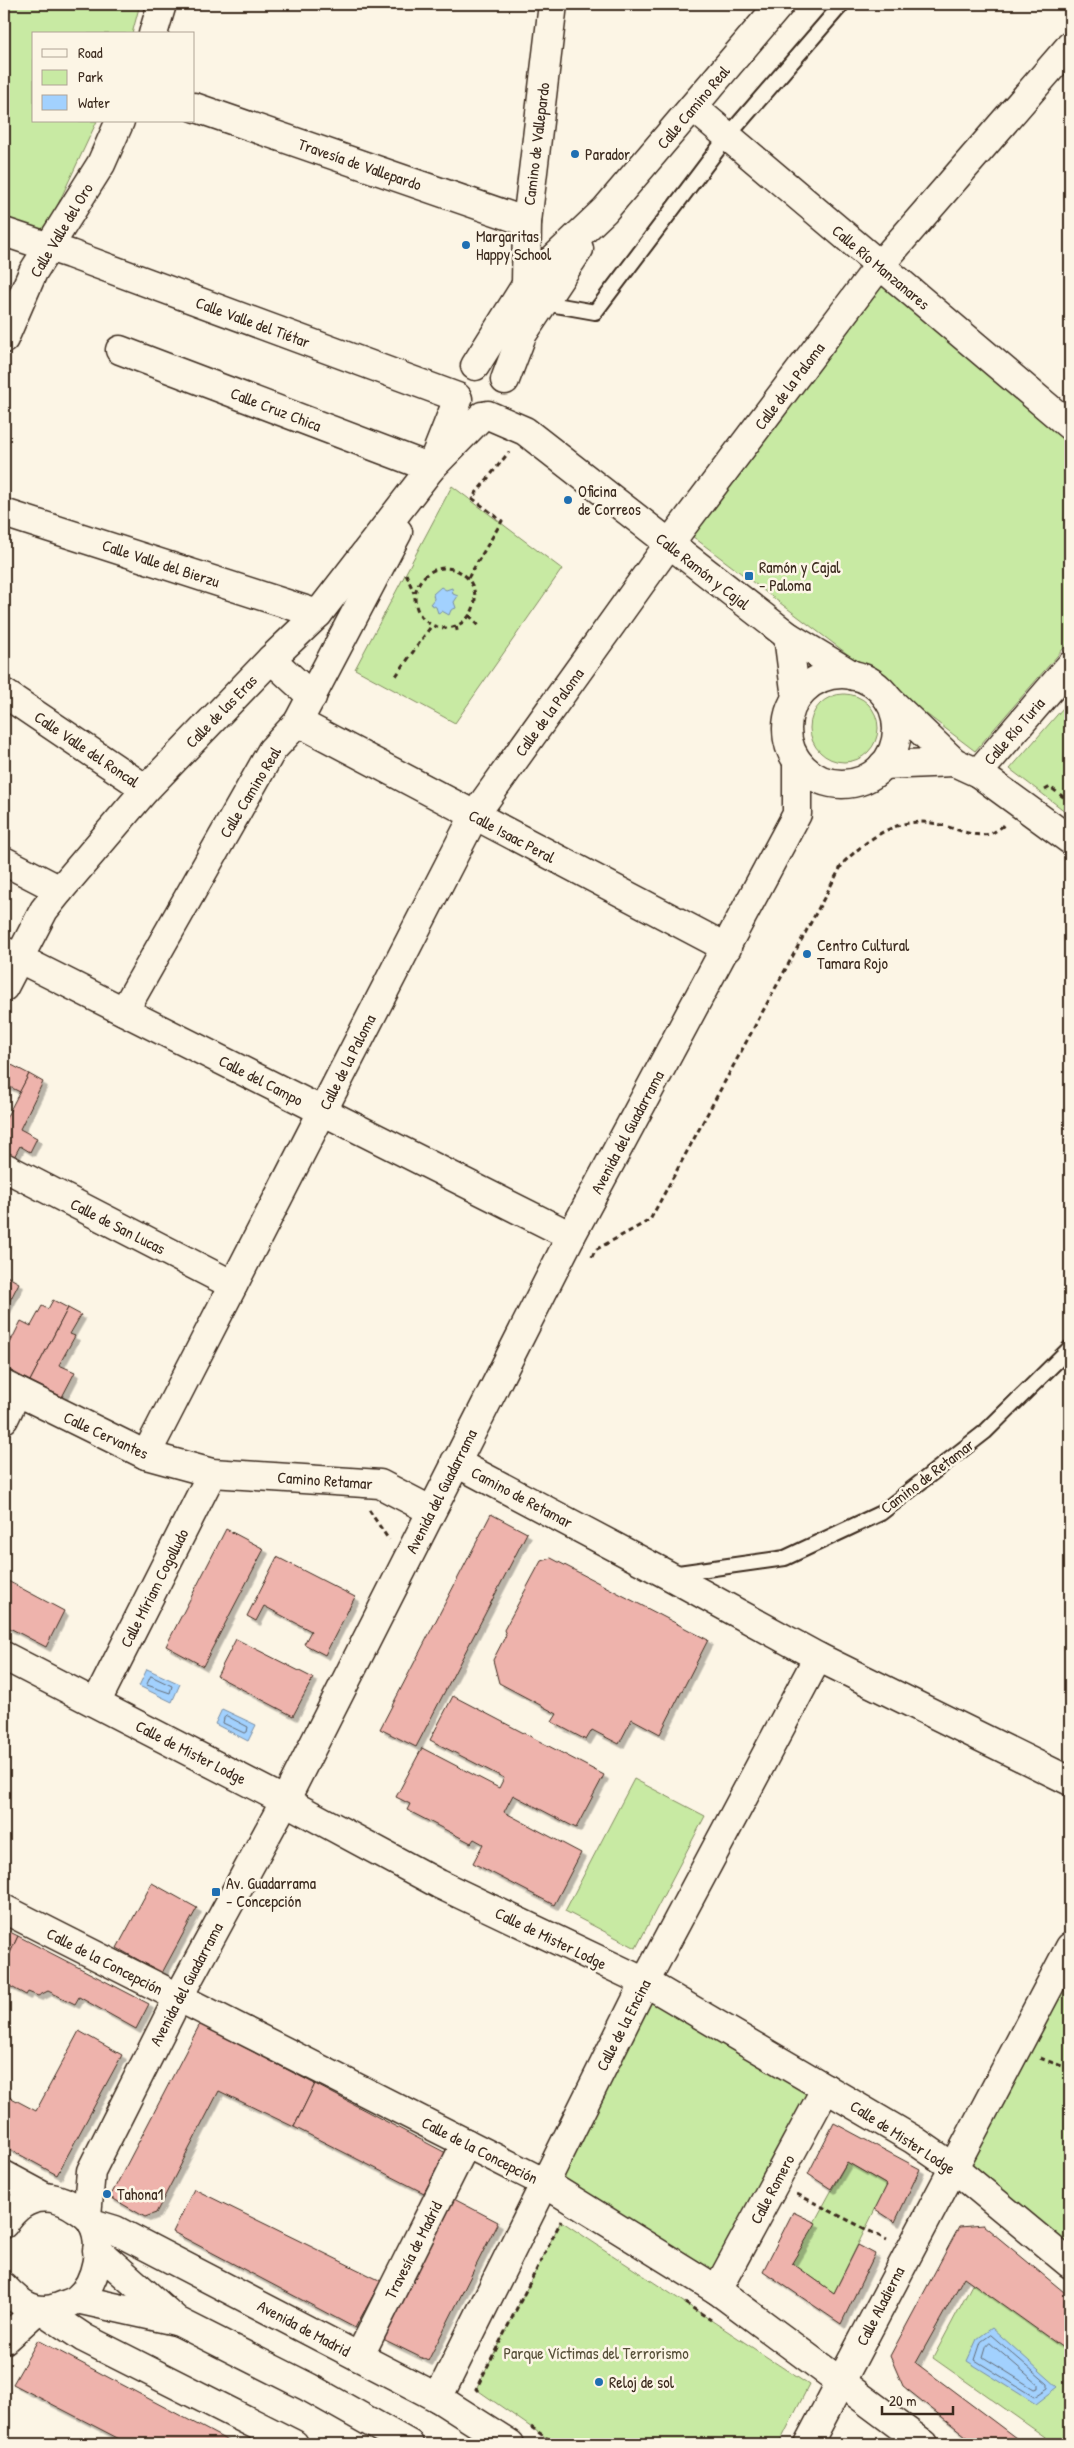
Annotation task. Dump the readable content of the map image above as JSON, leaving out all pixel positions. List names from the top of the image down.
{
  "streets": {
    "street": [
      "Calle Camino Real",
      "Camino de Vallepardo",
      "Travesía de Vallepardo",
      "Calle Valle del Oro",
      "Calle Río Manzanares",
      "Calle Valle del Tiétar",
      "Calle de la Paloma",
      "Calle Cruz Chica",
      "Calle Valle del Bierzu",
      "Calle Ramón y Cajal",
      "Calle de las Eras",
      "Calle Río Turia",
      "Calle Valle del Roncal",
      "Calle Isaac Peral",
      "Calle del Campo",
      "Avenida del Guadarrama",
      "Calle de San Lucas",
      "Calle Cervantes",
      "Camino de Retamar",
      "Camino Retamar",
      "Calle Míriam Cogolludo",
      "Calle de Mister Lodge",
      "Calle de la Concepción",
      "Calle de la Encina",
      "Calle Romero",
      "Travesía de Madrid",
      "Calle Aladierna",
      "Avenida de Madrid"
    ]
  },
  "crossings": [
    ["Calle Camino Real", "Camino de Vallepardo"],
    ["Calle Camino Real", "Calle Río Manzanares"],
    ["Calle Camino Real", "Calle Valle del Tiétar"],
    ["Calle Camino Real", "Calle Cruz Chica"],
    ["Calle Camino Real", "Calle Ramón y Cajal"],
    ["Calle Camino Real", "Calle de las Eras"],
    ["Calle Camino Real", "Calle Isaac Peral"],
    ["Calle Camino Real", "Calle del Campo"],
    ["Camino de Vallepardo", "Travesía de Vallepardo"],
    ["Calle Valle del Oro", "Calle Valle del Tiétar"],
    ["Calle Río Manzanares", "Calle de la Paloma"],
    ["Calle Valle del Tiétar", "Calle Ramón y Cajal"],
    ["Calle de la Paloma", "Calle Ramón y Cajal"],
    ["Calle de la Paloma", "Calle Isaac Peral"],
    ["Calle de la Paloma", "Calle del Campo"],
    ["Calle de la Paloma", "Calle de San Lucas"],
    ["Calle de la Paloma", "Calle Cervantes"],
    ["Calle Cruz Chica", "Calle de las Eras"],
    ["Calle Valle del Bierzu", "Calle de las Eras"],
    ["Calle Ramón y Cajal", "Avenida del Guadarrama"],
    ["Calle de las Eras", "Calle Valle del Roncal"],
    ["Calle de las Eras", "Calle del Campo"],
    ["Calle Isaac Peral", "Avenida del Guadarrama"],
    ["Calle del Campo", "Avenida del Guadarrama"],
    ["Avenida del Guadarrama", "Camino de Retamar"],
    ["Avenida del Guadarrama", "Camino Retamar"],
    ["Avenida del Guadarrama", "Calle de Mister Lodge"],
    ["Avenida del Guadarrama", "Calle de la Concepción"],
    ["Avenida del Guadarrama", "Avenida de Madrid"],
    ["Calle Cervantes", "Camino Retamar"],
    ["Calle Cervantes", "Calle Míriam Cogolludo"],
    ["Camino de Retamar", "Calle de la Encina"],
    ["Camino Retamar", "Calle Míriam Cogolludo"],
    ["Calle Míriam Cogolludo", "Calle de Mister Lodge"],
    ["Calle de Mister Lodge", "Calle de la Encina"],
    ["Calle de Mister Lodge", "Calle Romero"],
    ["Calle de Mister Lodge", "Calle Aladierna"],
    ["Calle de la Concepción", "Calle de la Encina"],
    ["Calle de la Concepción", "Calle Romero"],
    ["Calle de la Concepción", "Travesía de Madrid"],
    ["Calle de la Concepción", "Calle Aladierna"],
    ["Calle de la Encina", "Avenida de Madrid"],
    ["Travesía de Madrid", "Avenida de Madrid"]
  ],
  "parks": ["Parque Víctimas del Terrorismo"],
  "places": {
    "other": [
      "Parador",
      "Margaritas Happy School",
      "Oficina de Correos",
      "Centro Cultural Tamara Rojo",
      "Tahona1",
      "Reloj de sol"
    ],
    "transit": ["Ramón y Cajal - Paloma", "Av. Guadarrama - Concepción"]
  },
  "legend": ["Road", "Park", "Water"],
  "scale_bar": "20 m"
}
